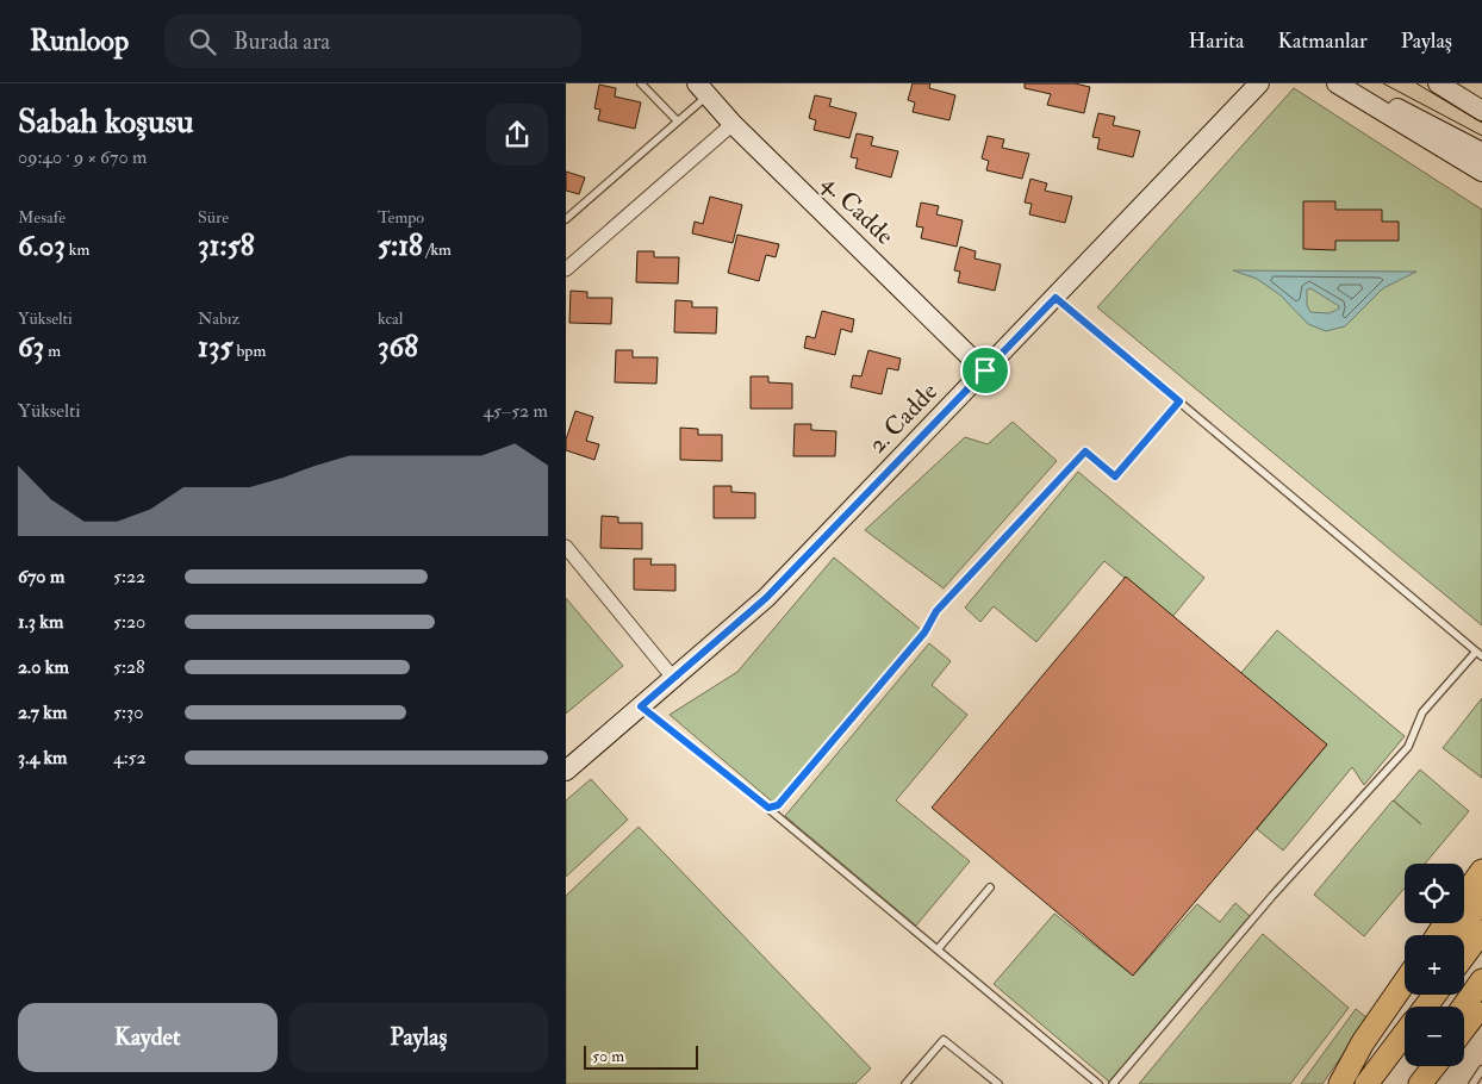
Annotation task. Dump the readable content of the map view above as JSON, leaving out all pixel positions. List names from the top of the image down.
{
  "streets": {
    "street": ["4. Cadde", "2. Cadde"]
  },
  "crossings": [
    ["4. Cadde", "2. Cadde"]
  ],
  "scale_bar": "50 m",
  "page": {
    "header": "Runloop",
    "search": "Burada ara",
    "nav": ["Harita", "Katmanlar", "Paylaş"],
    "heading": ["Sabah koşusu", "09:40 · 9 × 670 m"],
    "stats": [
      ["Mesafe", "6.03 km"],
      ["Süre", "31:58"],
      ["Tempo", "5:18 /km"],
      ["Yükselti", "63 m"],
      ["Nabız", "135 bpm"],
      ["kcal", "368"]
    ],
    "chart": ["Yükselti", "45–52 m"],
    "list": [
      {
        "name": "670 m",
        "note": "5:22"
      },
      {
        "name": "1.3 km",
        "note": "5:20"
      },
      {
        "name": "2.0 km",
        "note": "5:28"
      },
      {
        "name": "2.7 km",
        "note": "5:30"
      },
      {
        "name": "3.4 km",
        "note": "4:52"
      }
    ],
    "map_buttons": ["+", "−"],
    "buttons": ["Kaydet", "Paylaş"],
    "scale": "50 m"
  }
}
